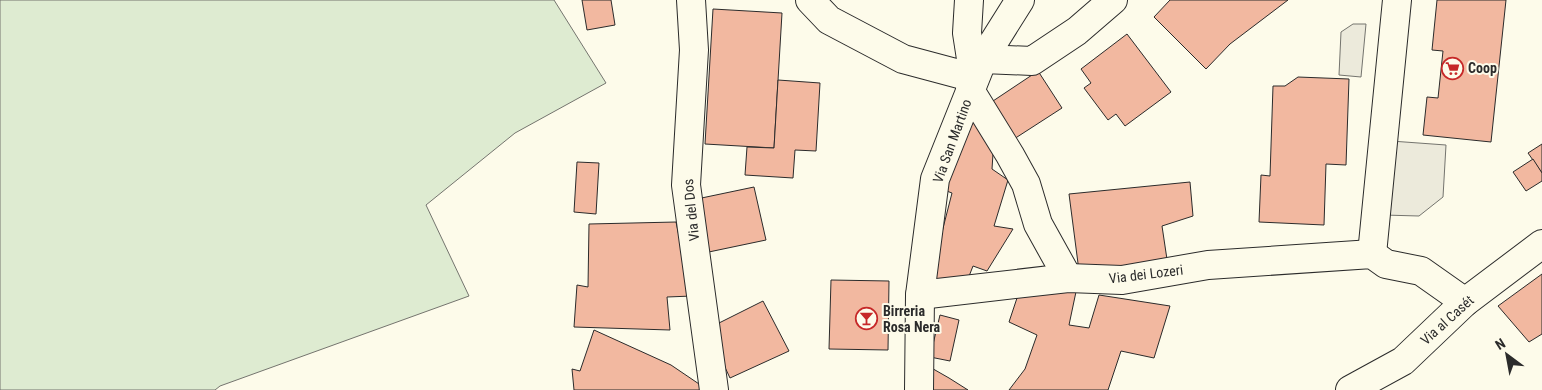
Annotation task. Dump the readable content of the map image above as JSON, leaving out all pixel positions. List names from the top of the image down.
{
  "streets": {
    "street": [
      "Via San Martino",
      "Via del Dos",
      "Via dei Lozeri",
      "Via al Casét"
    ]
  },
  "crossings": [
    ["Via San Martino", "Via dei Lozeri"]
  ],
  "places": {
    "supermarket": ["Coop"],
    "bar": ["Birreria Rosa Nera"]
  },
  "north": "top left"
}
